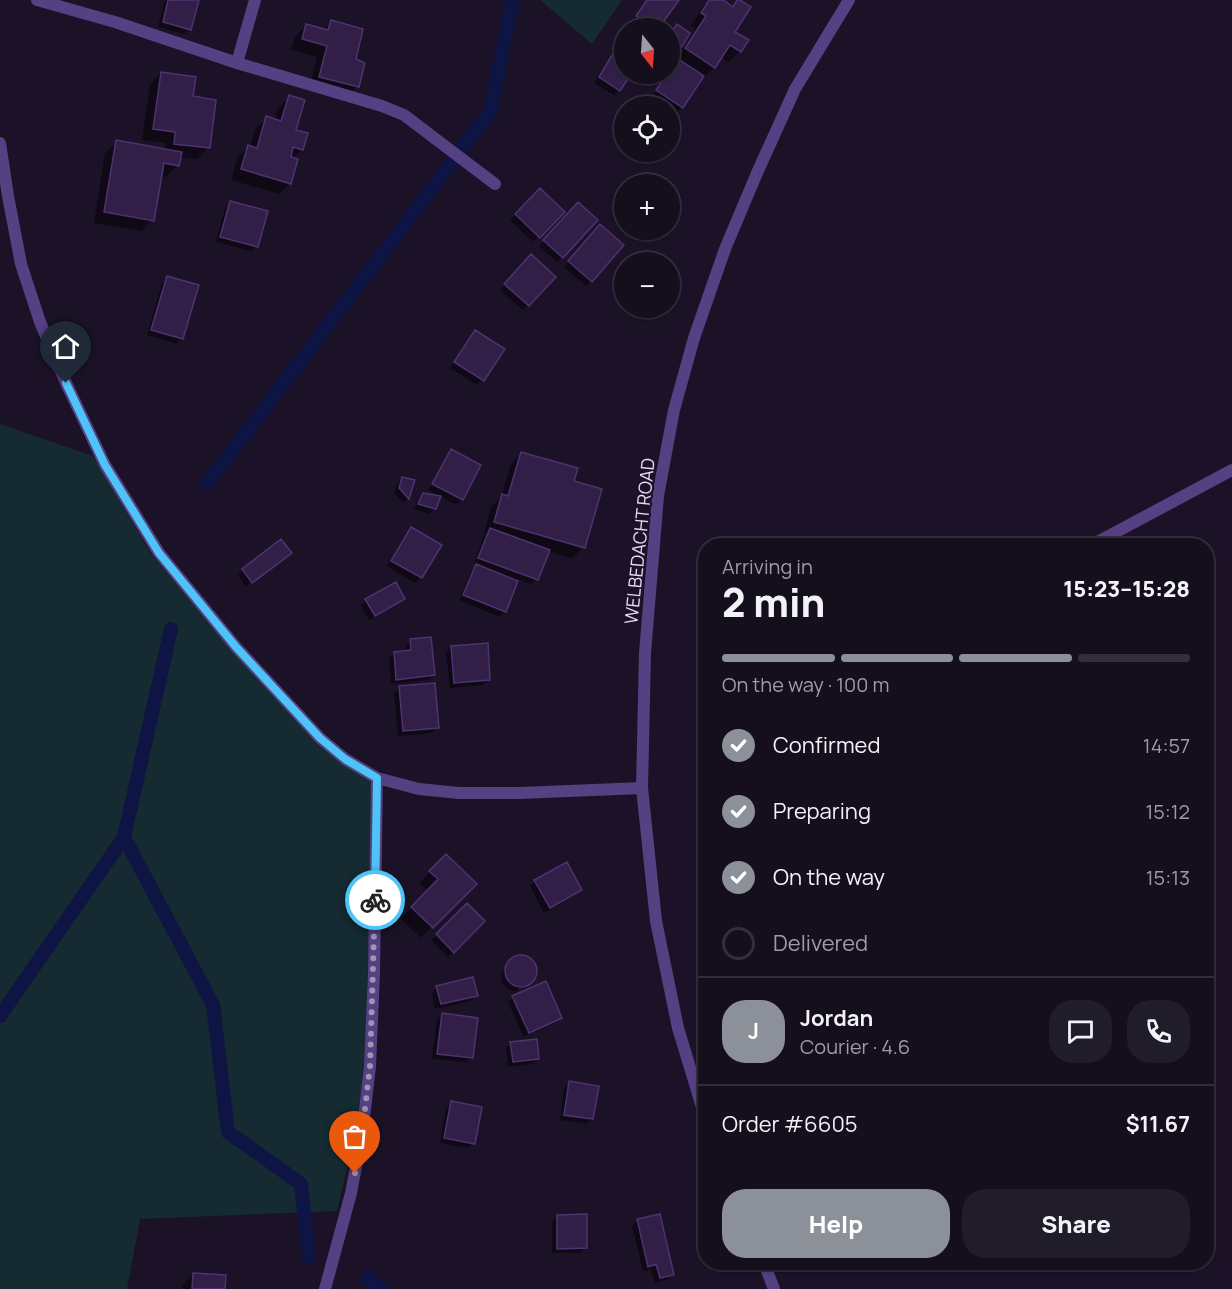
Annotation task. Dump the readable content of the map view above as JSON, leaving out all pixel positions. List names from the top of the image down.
{
  "streets": {
    "street": ["WELBEDACHT ROAD"]
  },
  "north": "bottom",
  "page": {
    "map_buttons": ["+", "−"],
    "heading": ["2 min", "Arriving in", "15:23–15:28"],
    "panel": [
      "Jordan",
      "Courier · 4.6",
      "Order #6605",
      "$11.67"
    ],
    "bar": "On the way · 100 m",
    "list": [
      ["Confirmed", "14:57"],
      ["Preparing", "15:12"],
      ["On the way", "15:13"],
      "Delivered"
    ],
    "round": "J",
    "buttons": ["Help", "Share"]
  }
}
